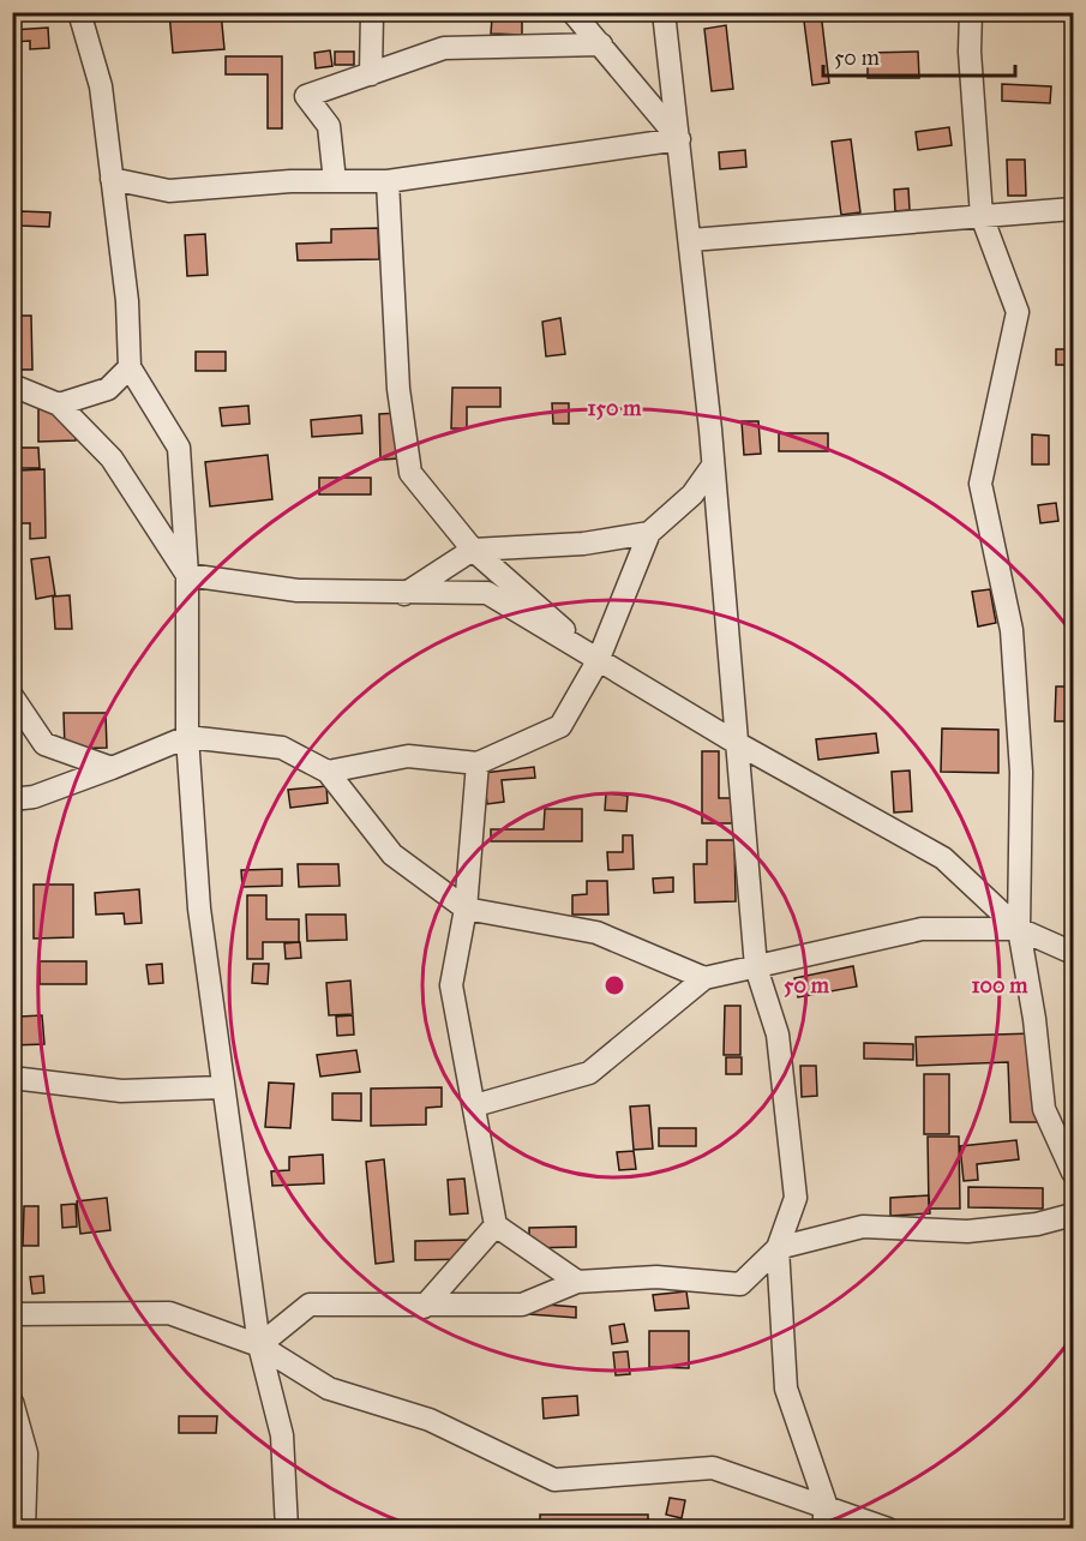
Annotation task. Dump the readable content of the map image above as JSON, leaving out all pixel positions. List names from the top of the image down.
{
  "scale_bar": "50 m",
  "rings": ["150 m", "50 m", "100 m"]
}
